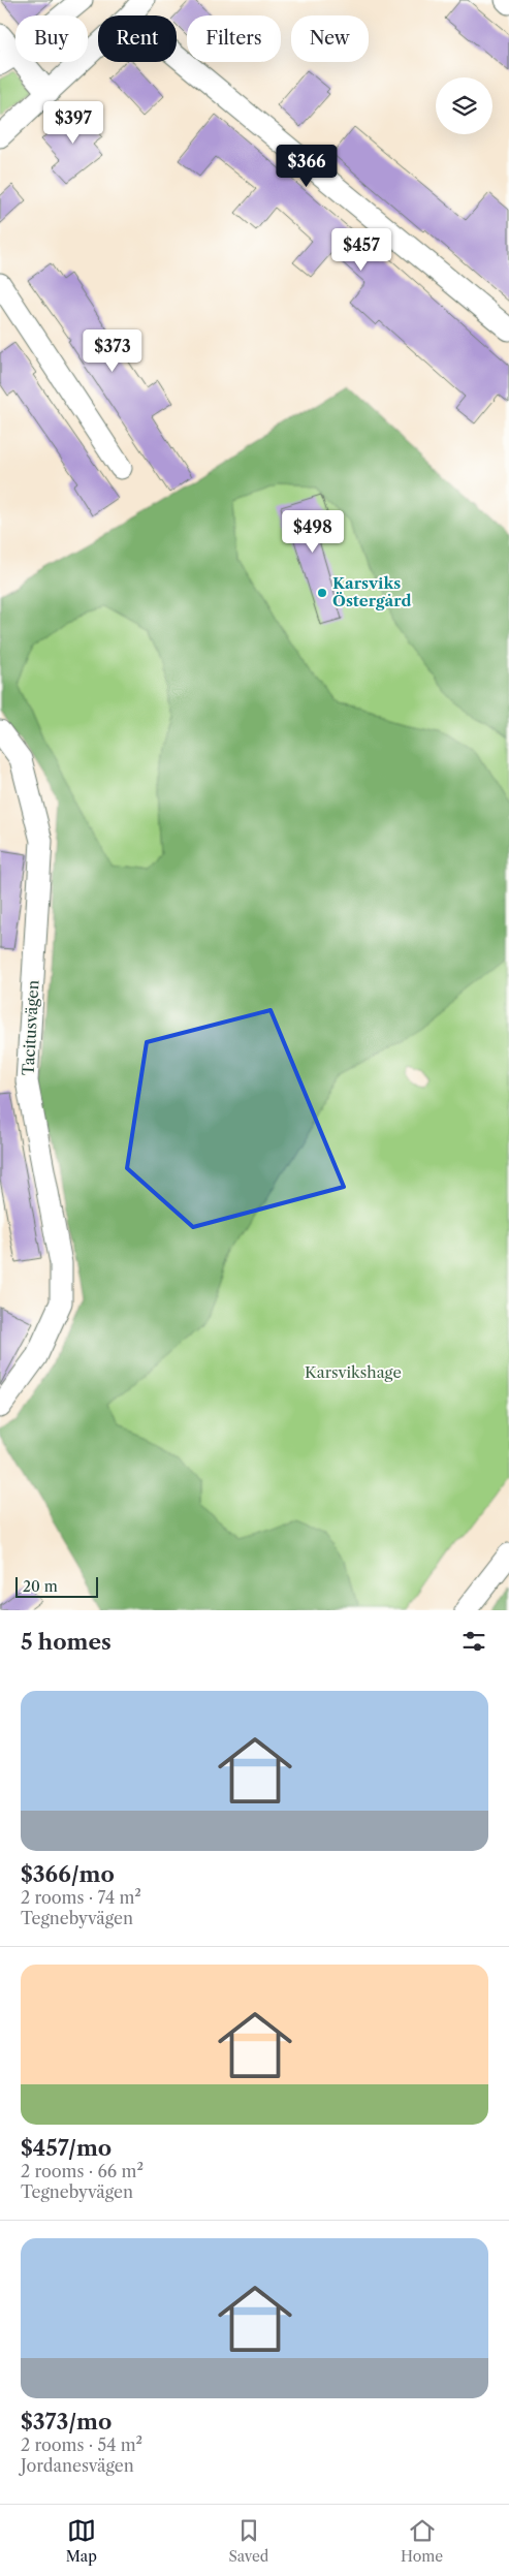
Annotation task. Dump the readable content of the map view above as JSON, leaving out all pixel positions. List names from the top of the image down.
{
  "streets": {
    "street": ["Tacitusvägen"]
  },
  "parks": ["Karsvikshage"],
  "places": ["Karsviks Östergård"],
  "scale_bar": "20 m",
  "page": {
    "chip": [
      "Buy",
      "Rent",
      "Filters",
      "New"
    ],
    "price": [
      "$397",
      "$366",
      "$457",
      "$373",
      "$498"
    ],
    "scale": "20 m",
    "heading": "5 homes",
    "list": [
      {
        "name": "$366/mo",
        "note": "2 rooms · 74 m² · Tegnebyvägen"
      },
      {
        "name": "$457/mo",
        "note": "2 rooms · 66 m² · Tegnebyvägen"
      },
      {
        "name": "$373/mo",
        "note": "2 rooms · 54 m² · Jordanesvägen"
      }
    ],
    "tabs": ["Map", "Saved", "Home"]
  }
}
